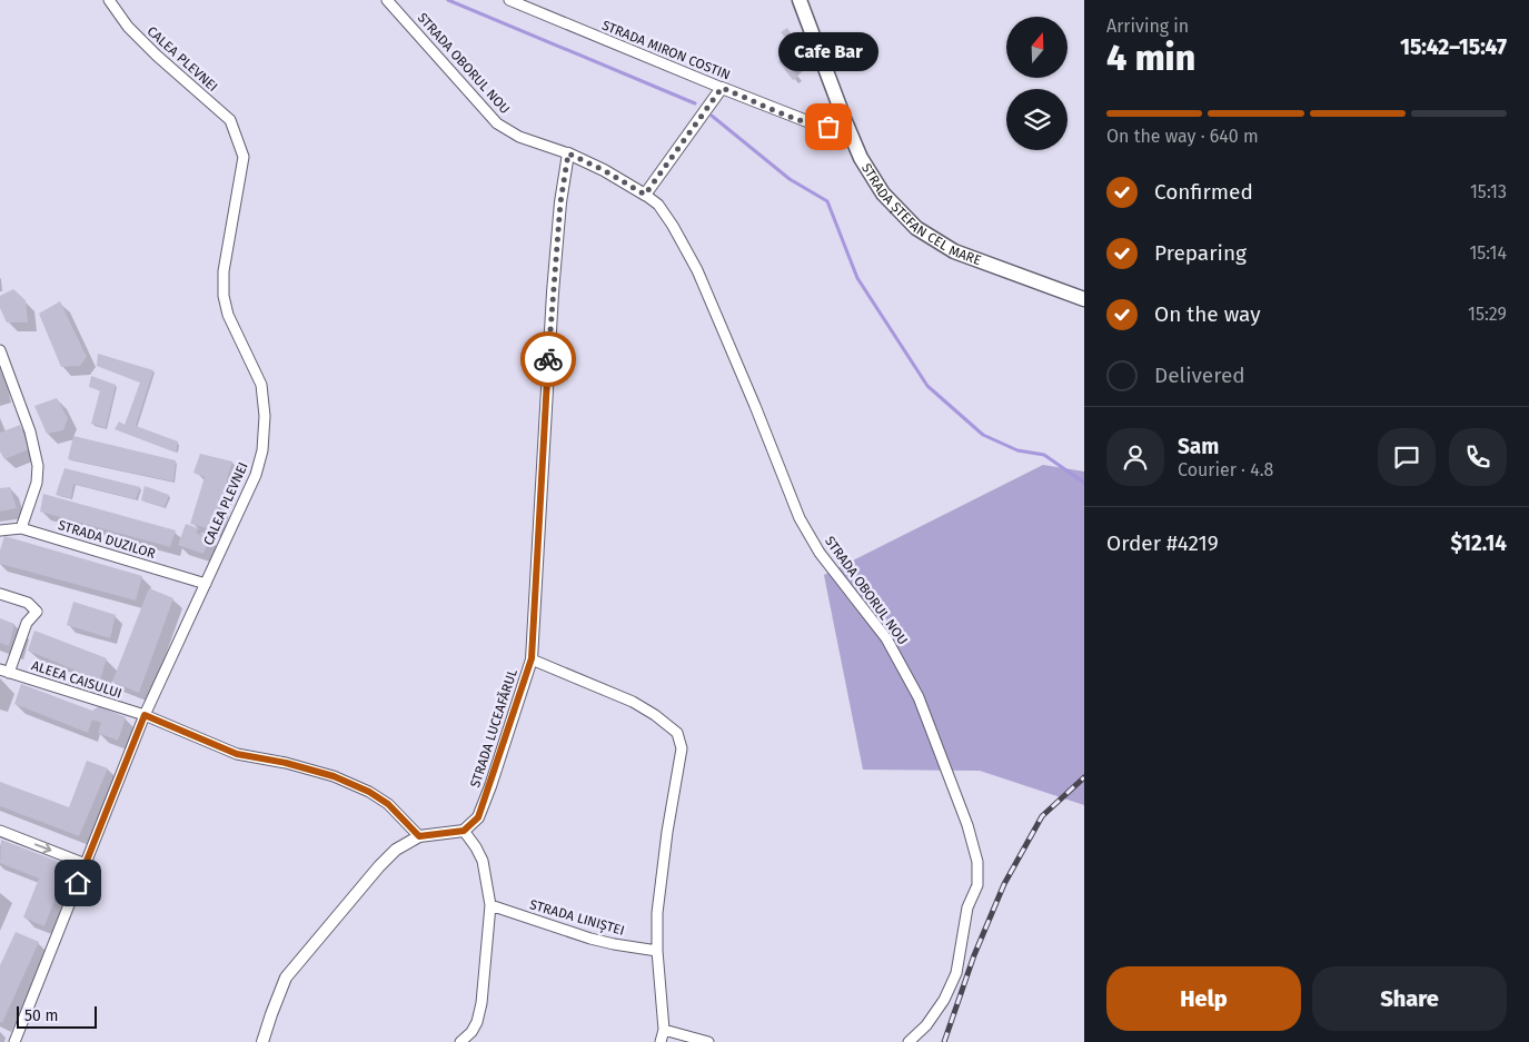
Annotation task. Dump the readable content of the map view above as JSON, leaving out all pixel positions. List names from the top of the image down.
{
  "streets": {
    "main road": ["STRADA ȘTEFAN CEL MARE"],
    "street": [
      "STRADA MIRON COSTIN",
      "CALEA PLEVNEI",
      "STRADA OBORUL NOU",
      "STRADA DUZILOR",
      "ALEEA CAISULUI",
      "STRADA LUCEAFĂRUL",
      "STRADA LINIȘTEI"
    ]
  },
  "crossings": [
    ["STRADA MIRON COSTIN", "STRADA ȘTEFAN CEL MARE"],
    ["CALEA PLEVNEI", "STRADA DUZILOR"],
    ["CALEA PLEVNEI", "ALEEA CAISULUI"],
    ["STRADA OBORUL NOU", "STRADA LUCEAFĂRUL"]
  ],
  "places": ["Cafe Bar"],
  "scale_bar": "50 m",
  "north": "top",
  "page": {
    "heading": ["4 min", "Arriving in", "15:42–15:47"],
    "panel": [
      "Sam",
      "Courier · 4.8",
      "Order #4219",
      "$12.14"
    ],
    "bubble": "Cafe Bar",
    "bar": "On the way · 640 m",
    "list": [
      ["Confirmed", "15:13"],
      ["Preparing", "15:14"],
      ["On the way", "15:29"],
      "Delivered"
    ],
    "buttons": ["Help", "Share"],
    "scale": "50 m"
  }
}
